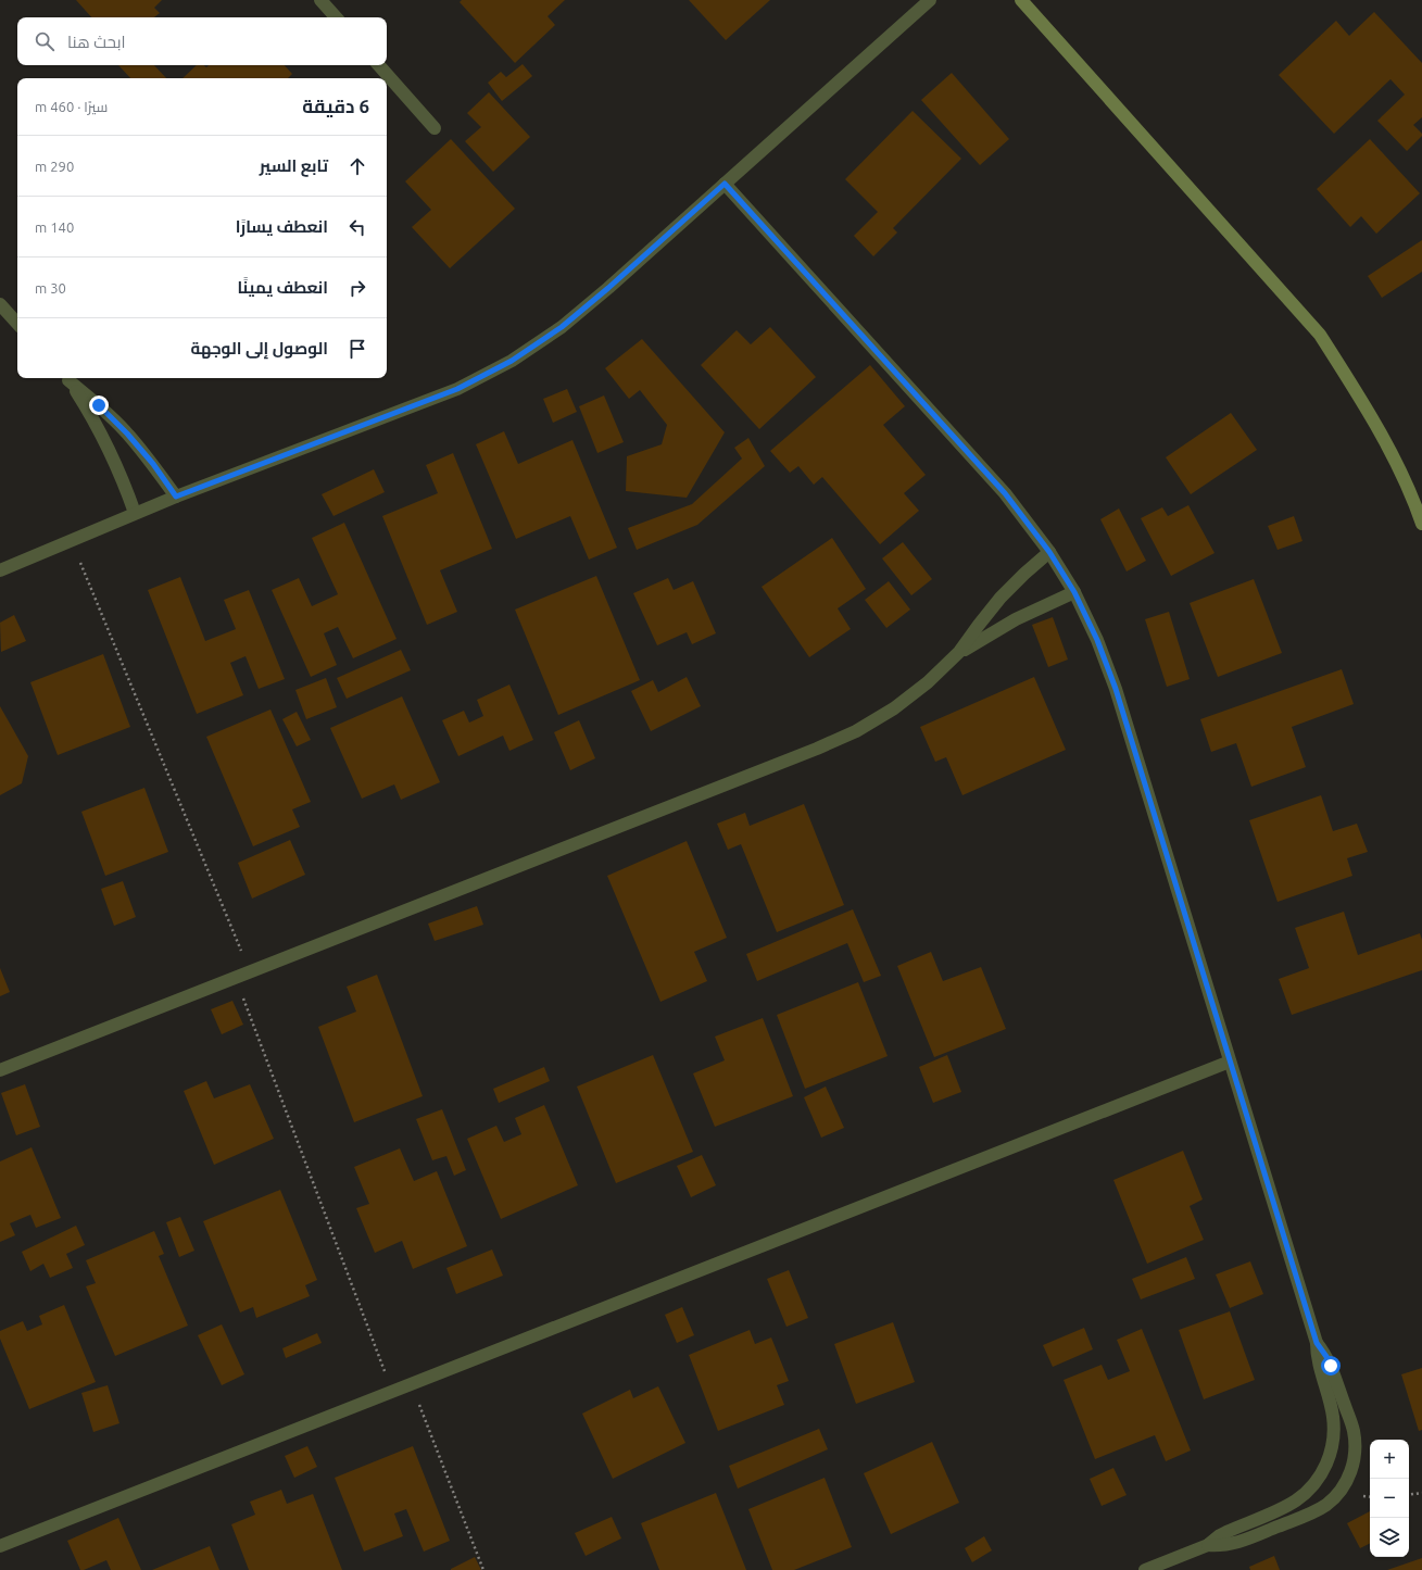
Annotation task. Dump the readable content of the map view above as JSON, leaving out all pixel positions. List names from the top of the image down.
{
  "page": {
    "search": "ابحث هنا",
    "heading": ["6 دقيقة", "سيرًا · 460 m"],
    "list": [
      ["تابع السير", "290 m"],
      ["انعطف يسارًا", "140 m"],
      ["انعطف يمينًا", "30 m"],
      "الوصول إلى الوجهة"
    ],
    "map_buttons": ["+", "−"]
  }
}
